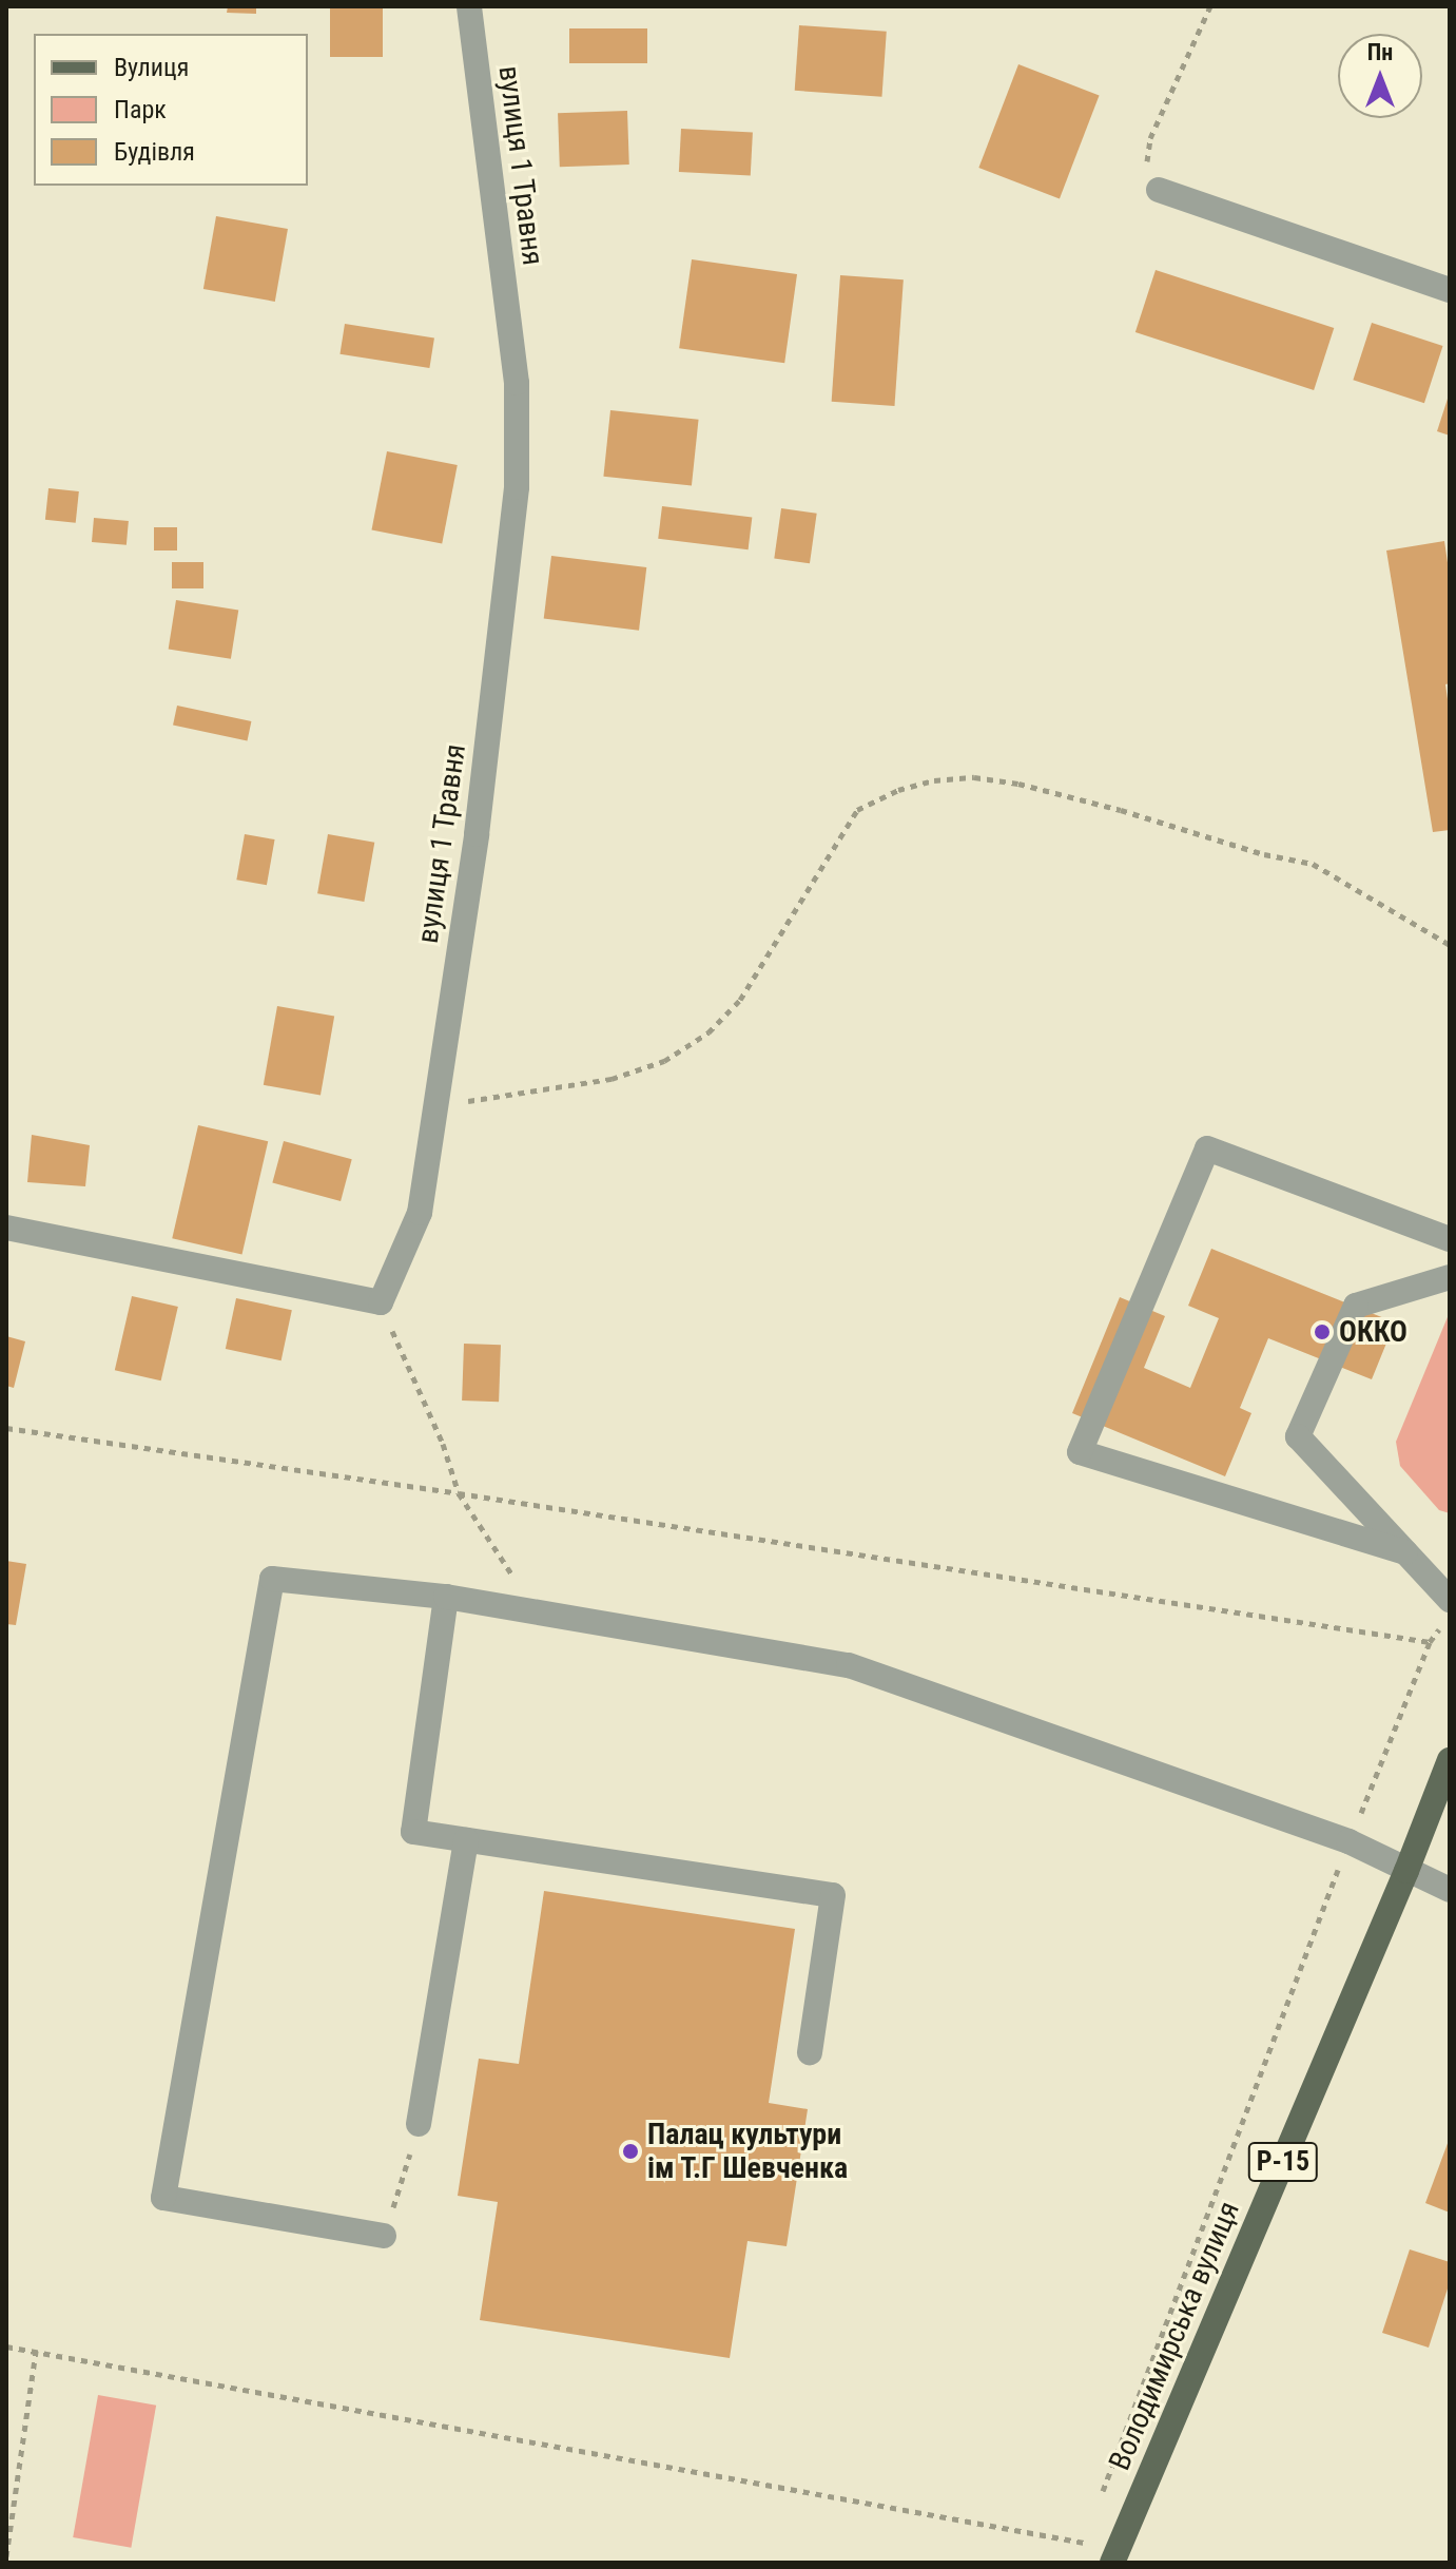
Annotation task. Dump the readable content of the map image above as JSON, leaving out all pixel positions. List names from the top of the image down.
{
  "streets": {
    "main road": ["Р-15", "Володимирська вулиця"],
    "street": ["вулиця 1 Травня"]
  },
  "places": ["ОККО", "Палац культури ім Т.Г Шевченка"],
  "legend": ["Вулиця", "Парк", "Будівля"],
  "north": "top"
}
